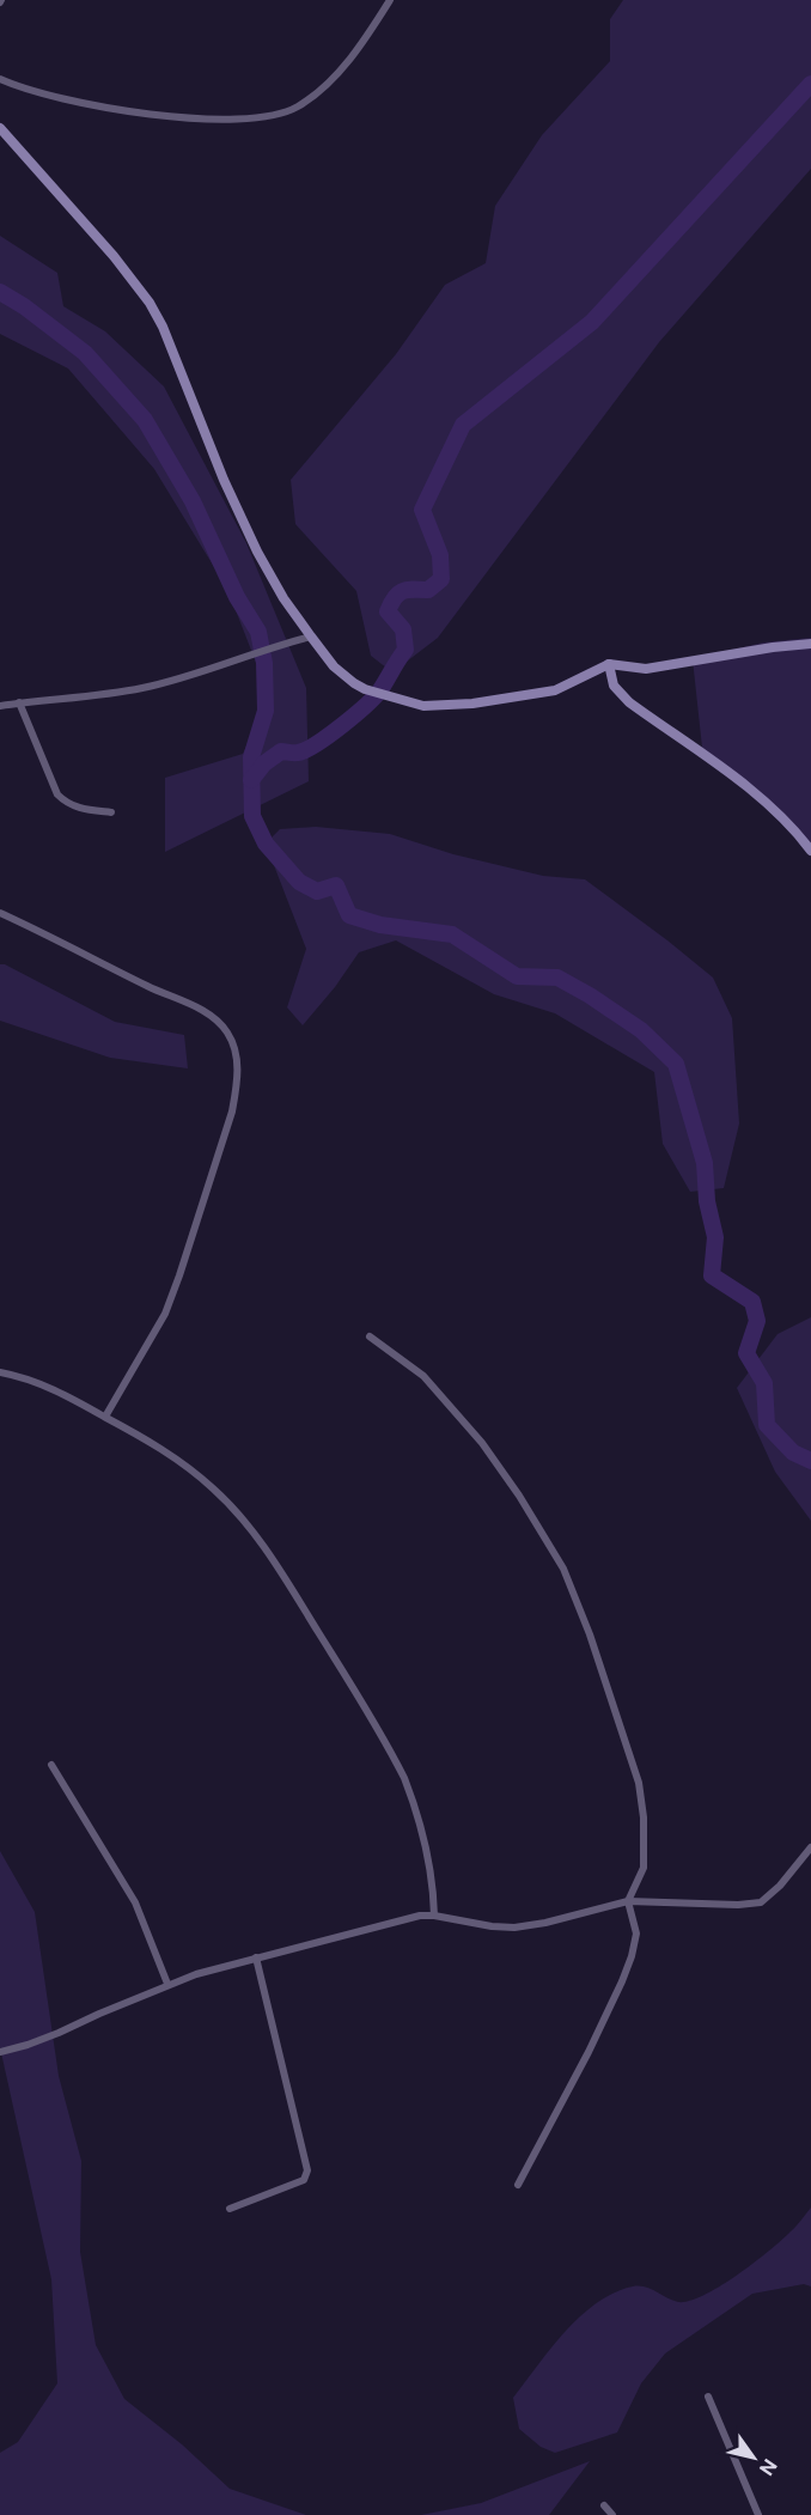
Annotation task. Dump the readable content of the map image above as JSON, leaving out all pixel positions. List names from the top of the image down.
{
  "north": "bottom right"
}
